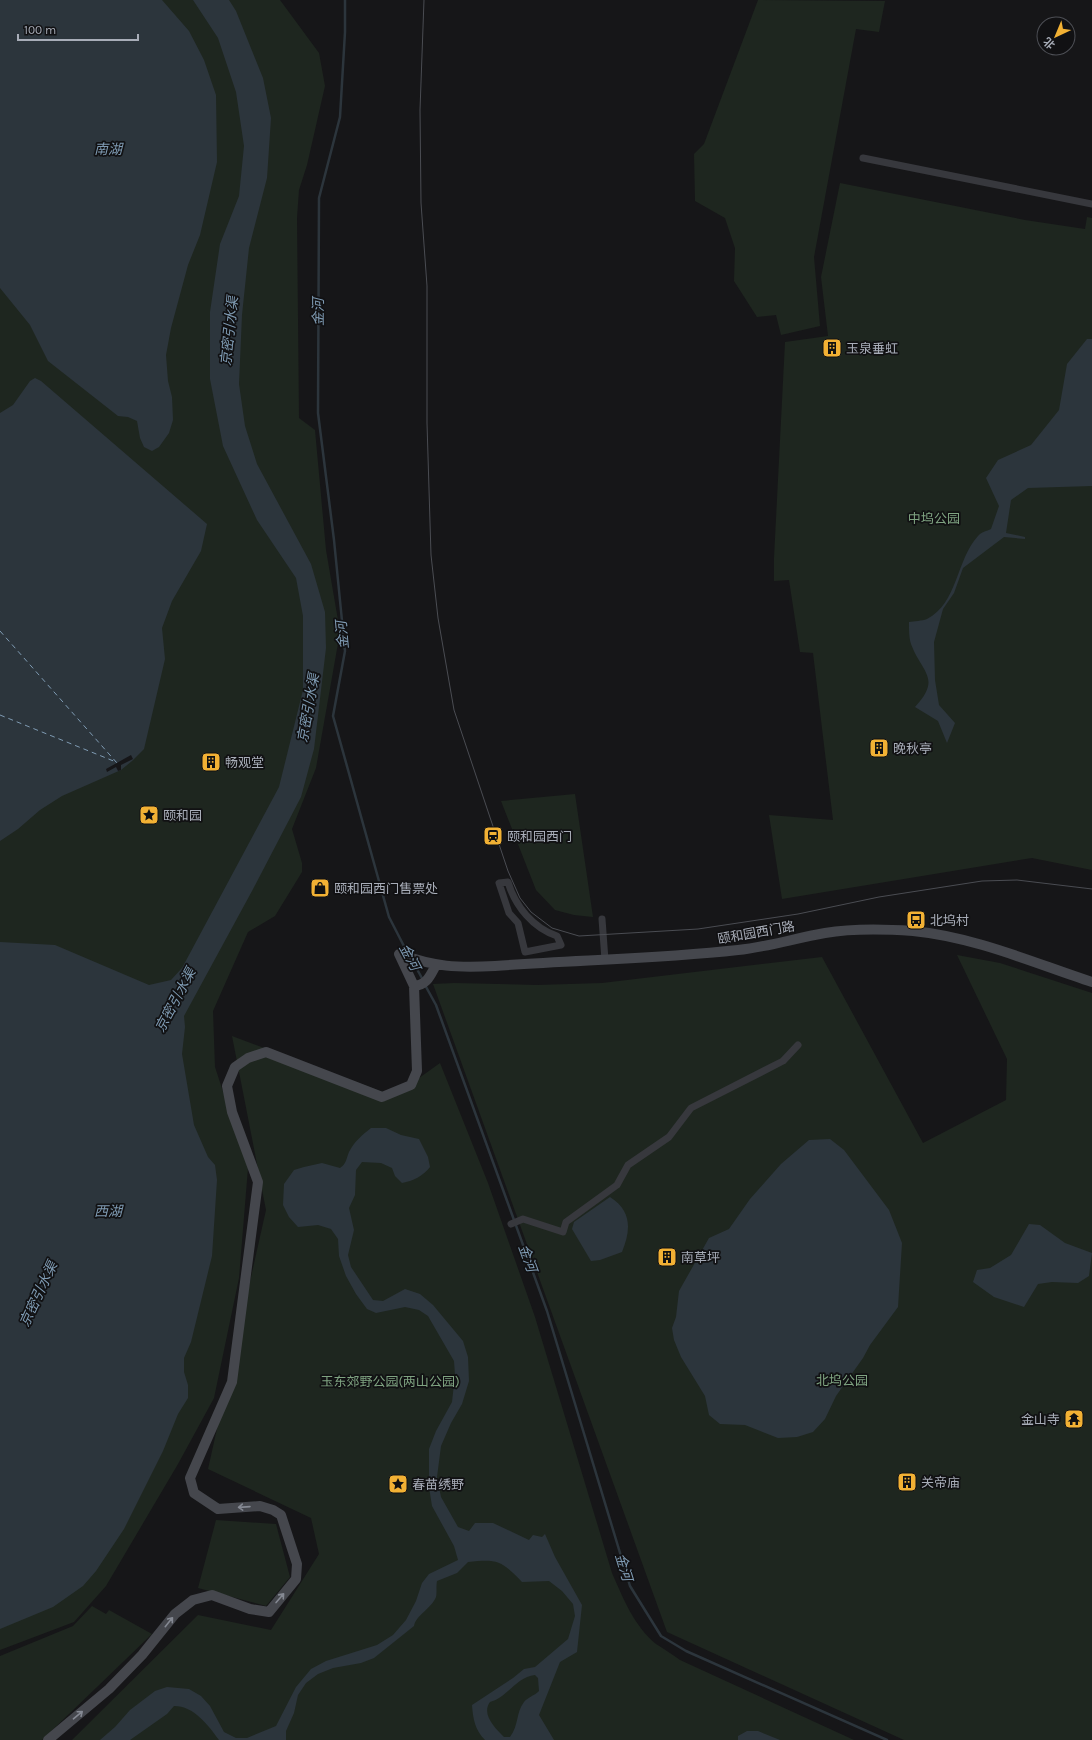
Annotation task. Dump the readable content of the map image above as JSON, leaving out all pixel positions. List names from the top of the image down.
{
  "streets": {
    "street": ["颐和园西门路"]
  },
  "water": [
    "南湖",
    "金河",
    "京密引水渠",
    "西湖"
  ],
  "parks": ["中坞公园", "北坞公园", "玉东郊野公园(两山公园)"],
  "places": {
    "building": [
      "玉泉垂虹",
      "晚秋亭",
      "畅观堂",
      "南草坪",
      "关帝庙"
    ],
    "place": ["颐和园", "春苗绣野"],
    "station": ["颐和园西门"],
    "shop": ["颐和园西门售票处"],
    "bus stop": ["北坞村"],
    "temple": ["金山寺"]
  },
  "scale_bar": "100 m",
  "north": "bottom left"
}
